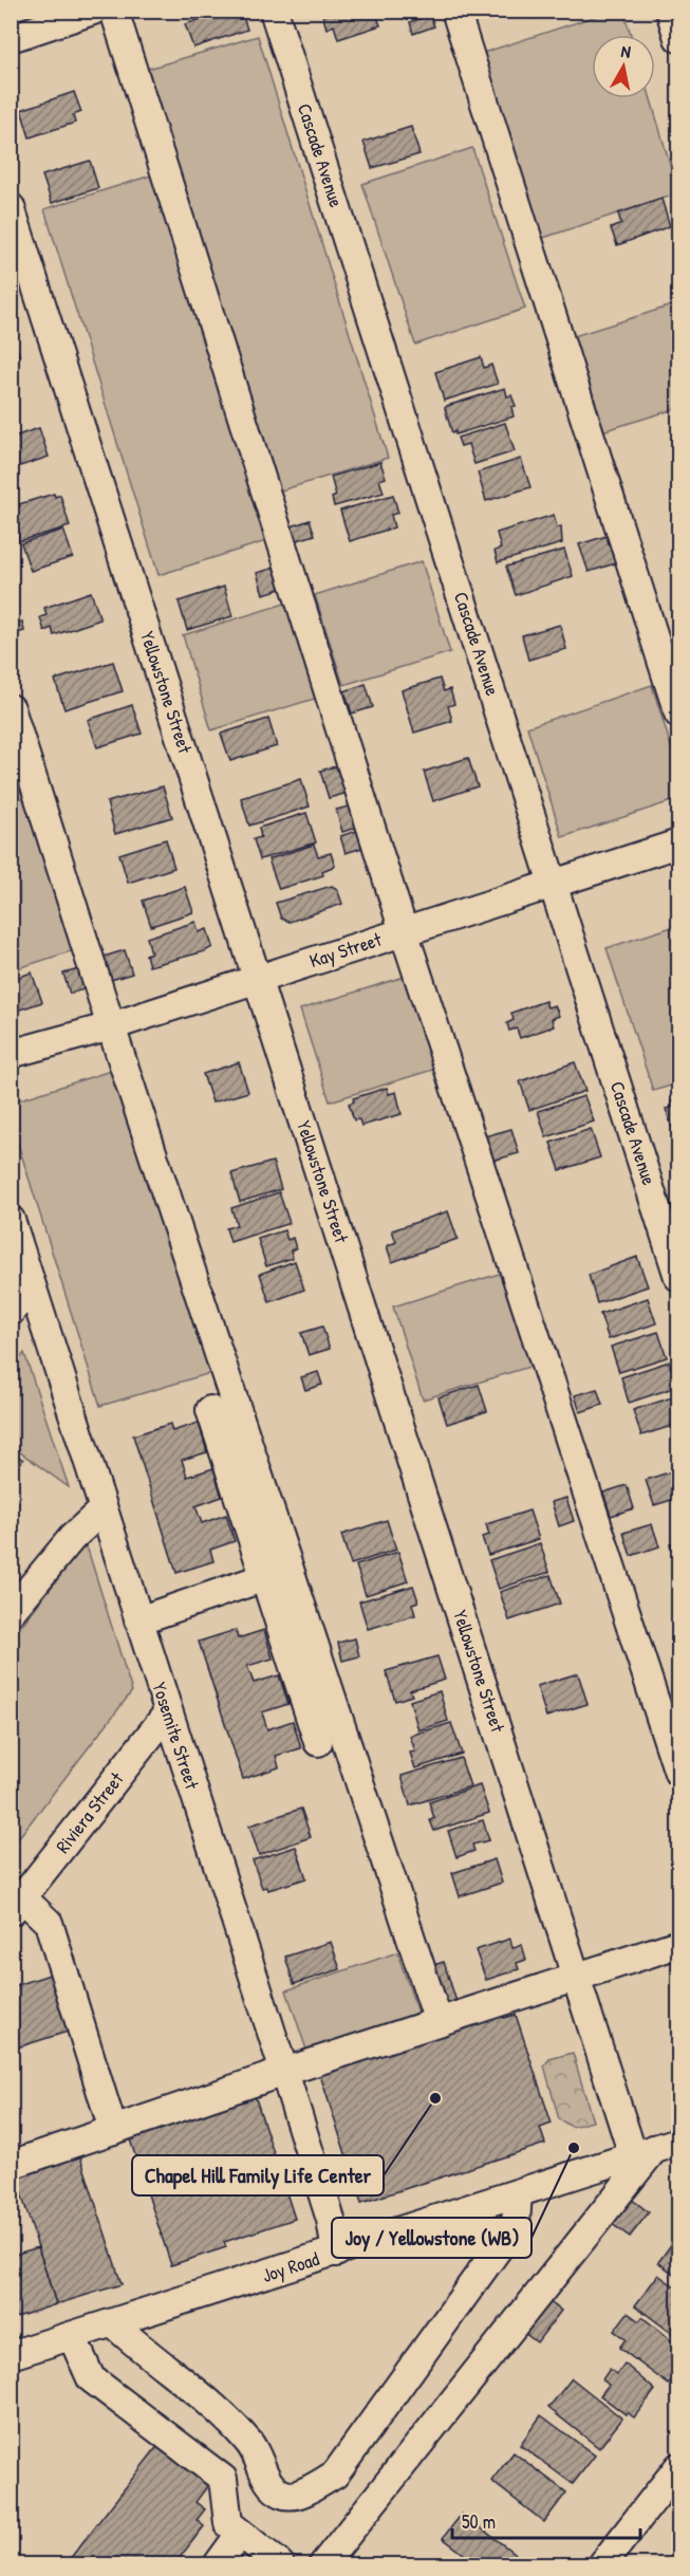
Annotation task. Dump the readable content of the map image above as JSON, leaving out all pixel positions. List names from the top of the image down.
{
  "streets": {
    "street": [
      "Cascade Avenue",
      "Yellowstone Street",
      "Kay Street",
      "Yosemite Street",
      "Riviera Street",
      "Joy Road"
    ]
  },
  "crossings": [
    ["Cascade Avenue", "Kay Street"],
    ["Yellowstone Street", "Kay Street"],
    ["Yellowstone Street", "Joy Road"],
    ["Yosemite Street", "Riviera Street"],
    ["Yosemite Street", "Joy Road"]
  ],
  "places": ["Chapel Hill Family Life Center", "Joy / Yellowstone (WB)"],
  "scale_bar": "50 m",
  "north": "top"
}
